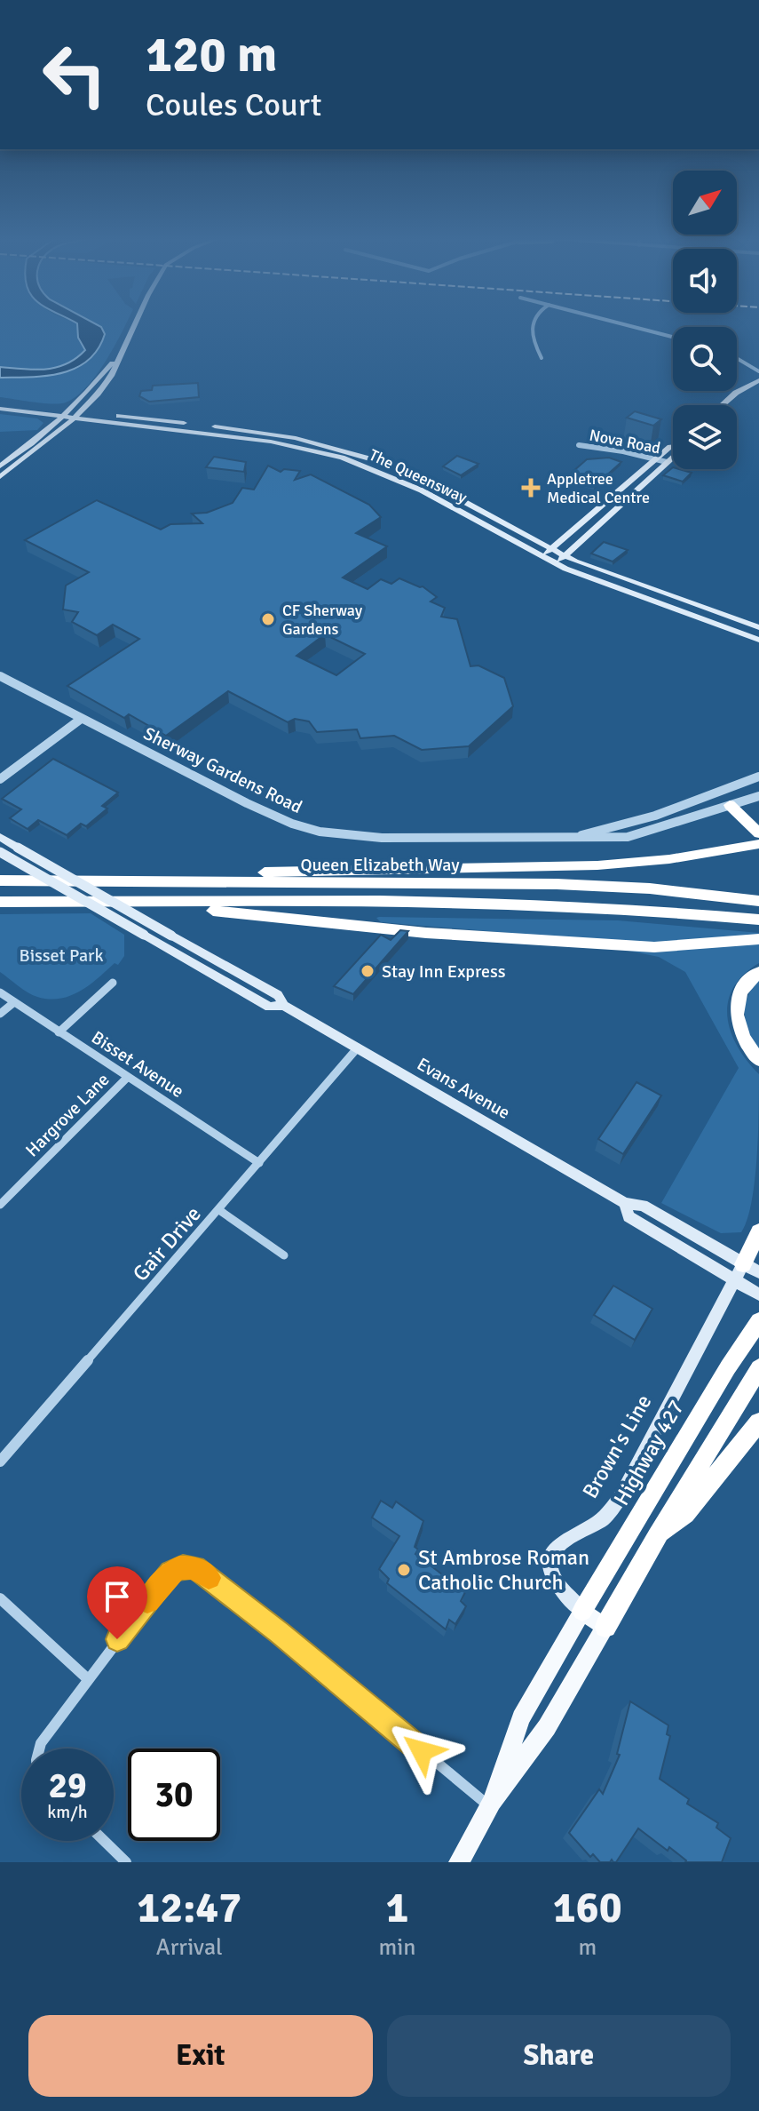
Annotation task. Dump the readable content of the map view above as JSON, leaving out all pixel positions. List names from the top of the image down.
{
  "streets": {
    "highway": ["Queen Elizabeth Way", "Highway 427"],
    "main road": ["The Queensway", "Evans Avenue", "Brown's Line"],
    "street": [
      "Nova Road",
      "Sherway Gardens Road",
      "Bisset Avenue",
      "Hargrove Lane",
      "Gair Drive"
    ]
  },
  "crossings": [
    ["Bisset Avenue", "Hargrove Lane"],
    ["Bisset Avenue", "Gair Drive"],
    ["Evans Avenue", "Gair Drive"],
    ["Evans Avenue", "Brown's Line"],
    ["Brown's Line", "Highway 427"]
  ],
  "parks": ["Bisset Park"],
  "places": {
    "health": ["Appletree Medical Centre"],
    "other": ["CF Sherway Gardens", "Stay Inn Express", "St Ambrose Roman Catholic Church"]
  },
  "north": "top right",
  "page": {
    "turn": ["120 m", "Coules Court"],
    "speed": "29 km/h",
    "limit": "30",
    "eta": [
      "12:47",
      "Arrival",
      "1",
      "min",
      "160",
      "m"
    ],
    "buttons": ["Exit", "Share"]
  }
}
